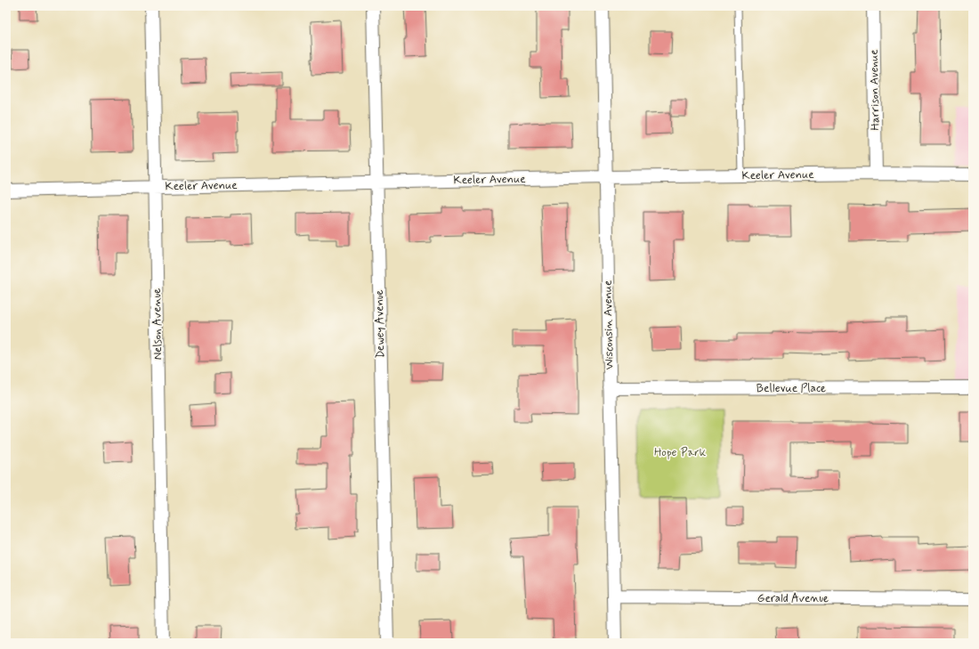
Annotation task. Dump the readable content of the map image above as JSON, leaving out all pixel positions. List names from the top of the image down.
{
  "streets": {
    "street": [
      "Harrison Avenue",
      "Keeler Avenue",
      "Nelson Avenue",
      "Dewey Avenue",
      "Wisconsin Avenue",
      "Bellevue Place",
      "Gerald Avenue"
    ]
  },
  "crossings": [
    ["Harrison Avenue", "Keeler Avenue"],
    ["Keeler Avenue", "Nelson Avenue"],
    ["Keeler Avenue", "Dewey Avenue"],
    ["Keeler Avenue", "Wisconsin Avenue"],
    ["Wisconsin Avenue", "Bellevue Place"],
    ["Wisconsin Avenue", "Gerald Avenue"]
  ],
  "parks": ["Hope Park"]
}
